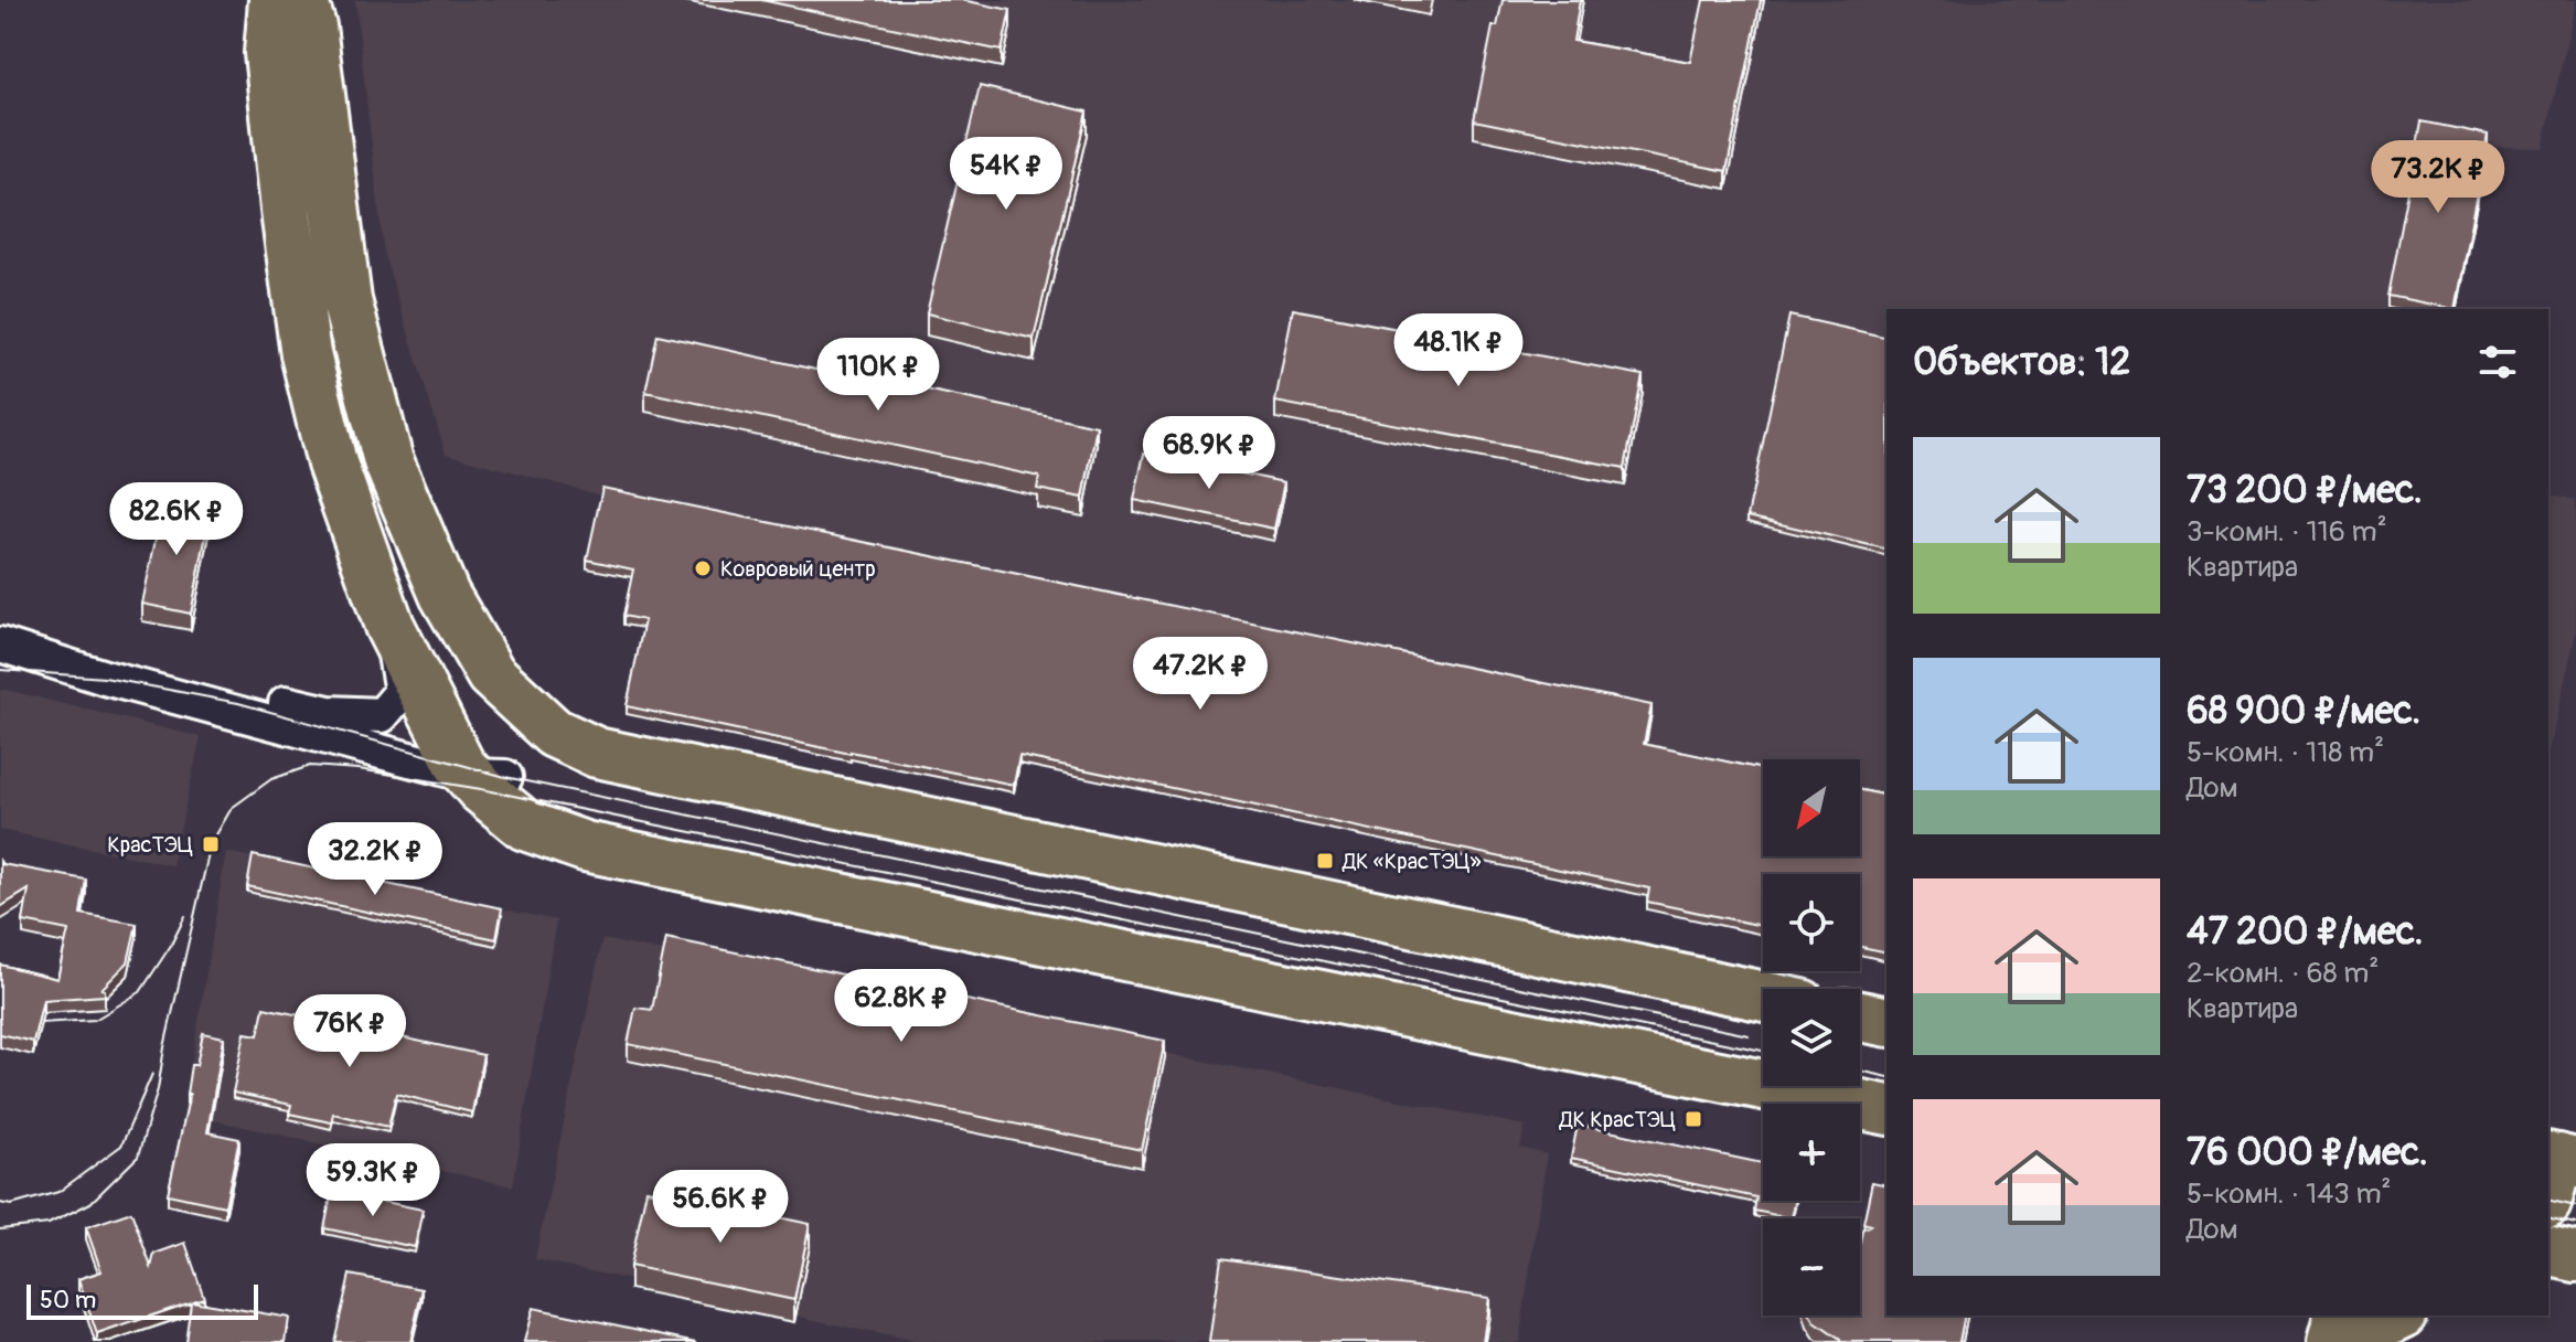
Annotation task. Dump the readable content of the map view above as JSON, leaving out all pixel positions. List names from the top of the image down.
{
  "places": {
    "other": ["Ковровый центр"],
    "transit": ["КрасТЭЦ", "ДК «КрасТЭЦ»", "ДК КрасТЭЦ"]
  },
  "scale_bar": "50 m",
  "north": "bottom left",
  "page": {
    "price": [
      "54K ₽",
      "73.2K ₽",
      "48.1K ₽",
      "110K ₽",
      "68.9K ₽",
      "82.6K ₽",
      "47.2K ₽",
      "32.2K ₽",
      "62.8K ₽",
      "76K ₽",
      "59.3K ₽",
      "56.6K ₽"
    ],
    "heading": "Объектов: 12",
    "list": [
      {
        "name": "73 200 ₽/мес.",
        "note": "3-комн. · 116 m² · Квартира"
      },
      {
        "name": "68 900 ₽/мес.",
        "note": "5-комн. · 118 m² · Дом"
      },
      {
        "name": "47 200 ₽/мес.",
        "note": "2-комн. · 68 m² · Квартира"
      },
      {
        "name": "76 000 ₽/мес.",
        "note": "5-комн. · 143 m² · Дом"
      }
    ],
    "map_buttons": ["+", "−"],
    "scale": "50 m"
  }
}
